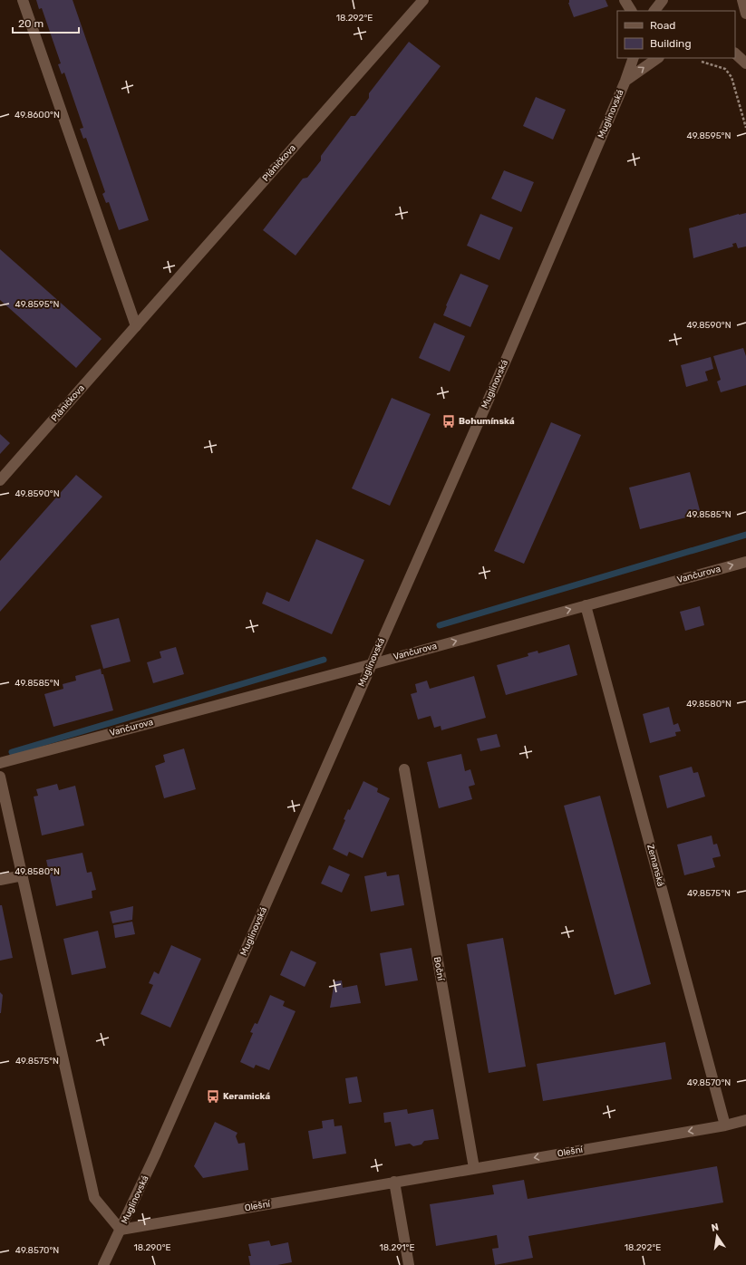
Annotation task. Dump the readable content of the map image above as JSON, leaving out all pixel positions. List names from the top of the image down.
{
  "streets": {
    "street": [
      "Muglinovská",
      "Pláničkova",
      "Vančurova",
      "Zemanská",
      "Boční",
      "Olešní"
    ]
  },
  "crossings": [
    ["Muglinovská", "Vančurova"],
    ["Muglinovská", "Olešní"],
    ["Vančurova", "Zemanská"],
    ["Zemanská", "Olešní"],
    ["Boční", "Olešní"]
  ],
  "one_way": ["Vančurova", "Olešní"],
  "places": {
    "bus stop": ["Bohumínská", "Keramická"]
  },
  "legend": ["Road", "Building"],
  "scale_bar": "20 m",
  "north": "top",
  "coordinates": [
    "18.292°E",
    "49.8600°N",
    "49.8595°N",
    "49.8590°N",
    "49.8585°N",
    "49.8580°N",
    "49.8575°N",
    "49.8570°N",
    "18.290°E",
    "18.291°E"
  ]
}
